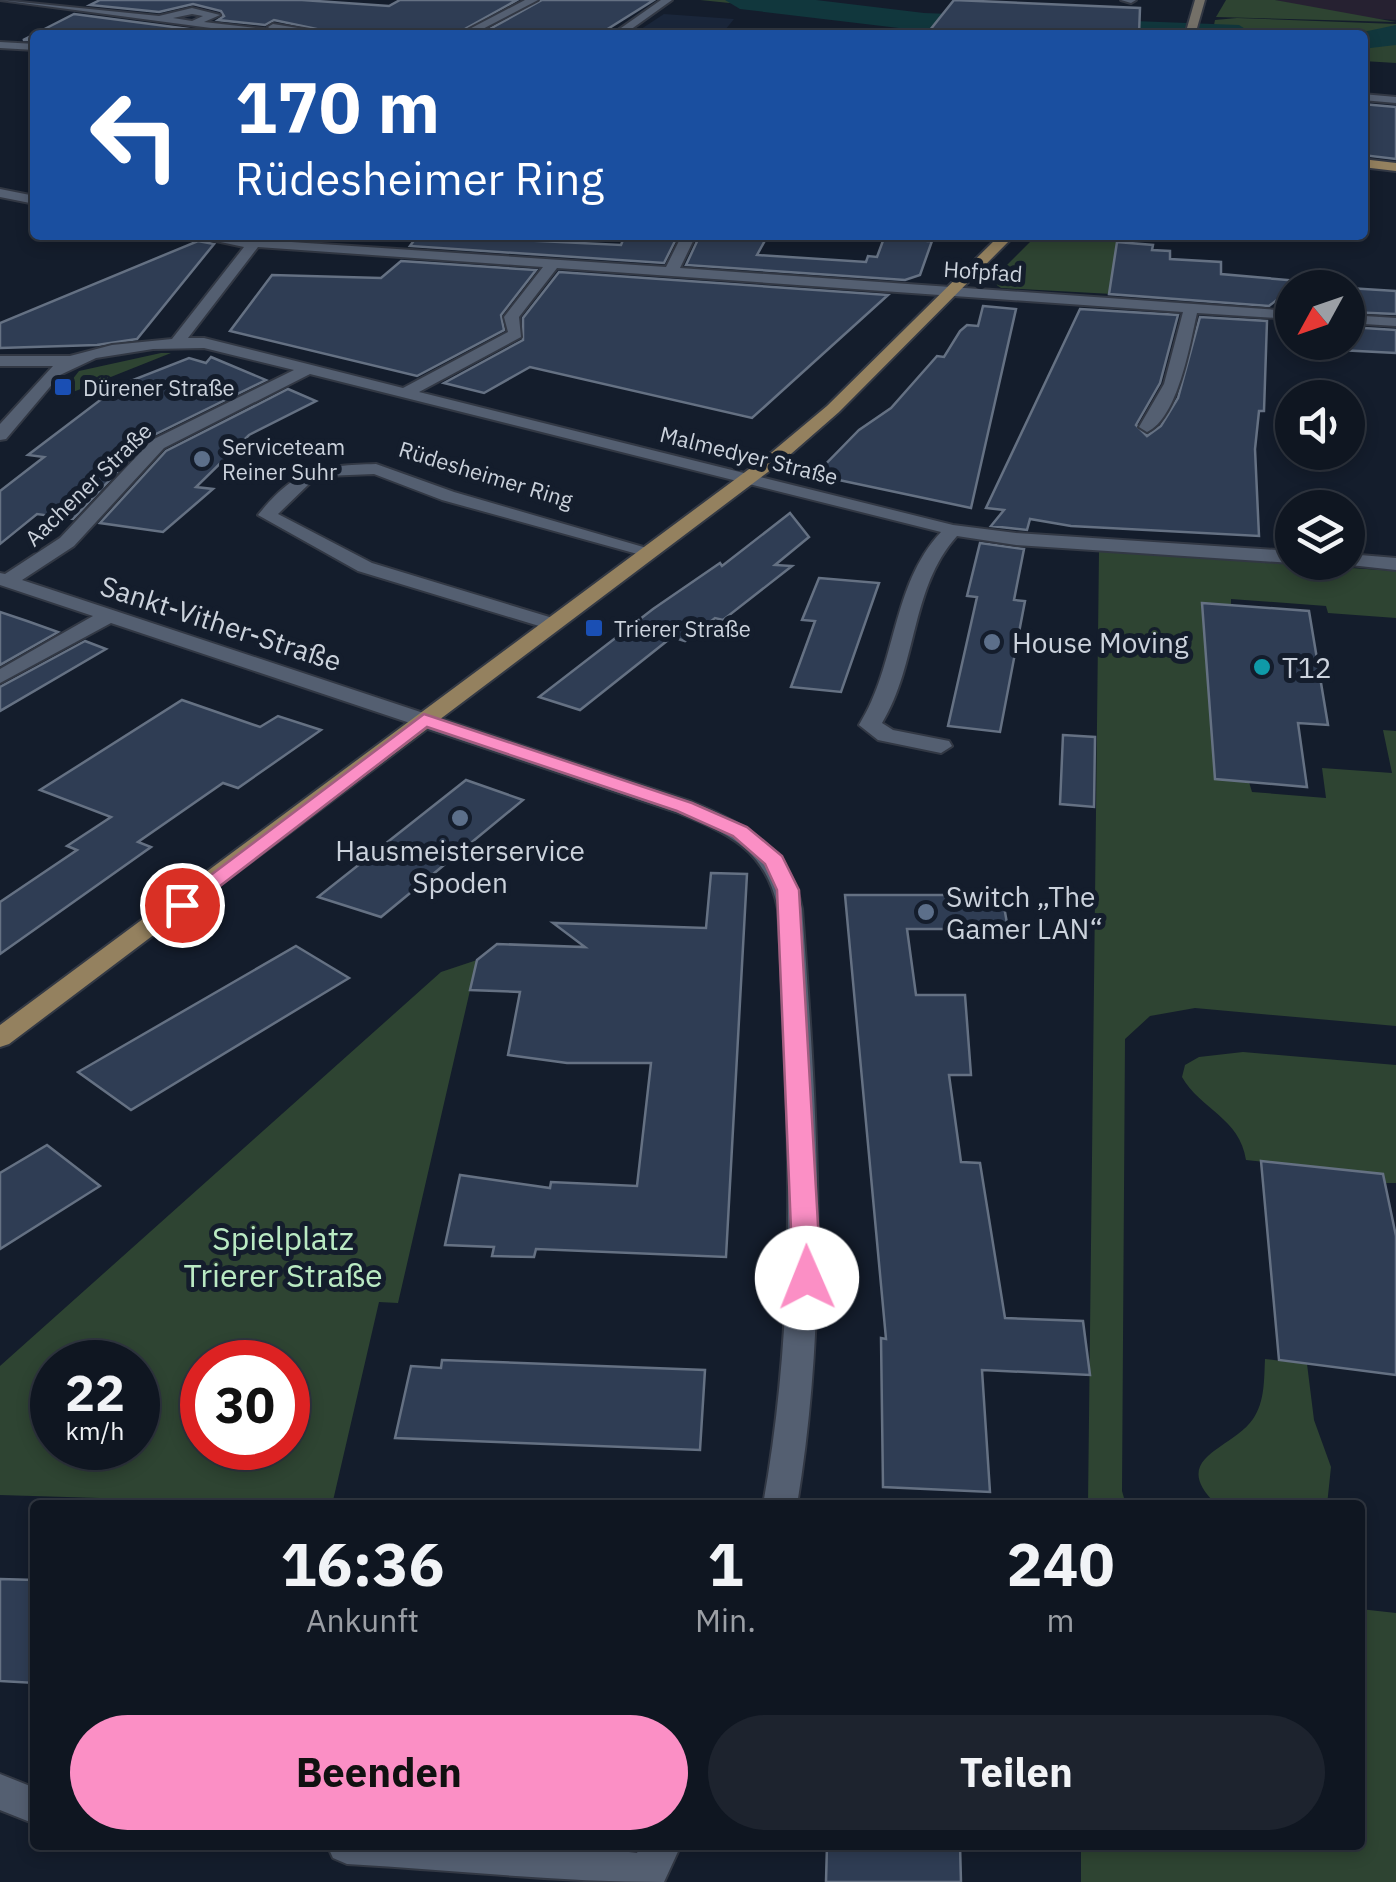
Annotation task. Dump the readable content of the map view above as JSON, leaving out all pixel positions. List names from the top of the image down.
{
  "streets": {
    "street": [
      "Hofpfad",
      "Malmedyer Straße",
      "Rüdesheimer Ring",
      "Aachener Straße",
      "Sankt-Vither-Straße"
    ]
  },
  "crossings": [
    ["Malmedyer Straße", "Aachener Straße"],
    ["Aachener Straße", "Sankt-Vither-Straße"]
  ],
  "parks": ["Spielplatz Trierer Straße"],
  "places": {
    "transit": ["Dürener Straße", "Trierer Straße"],
    "other": [
      "Serviceteam Reiner Suhr",
      "House Moving",
      "T12",
      "Hausmeisterservice Spoden",
      "Switch „The Gamer LAN“"
    ]
  },
  "north": "bottom left",
  "page": {
    "turn": ["170 m", "Rüdesheimer Ring"],
    "speed": "22 km/h",
    "limit": "30",
    "eta": [
      "16:36",
      "Ankunft",
      "1",
      "Min.",
      "240",
      "m"
    ],
    "buttons": ["Beenden", "Teilen"]
  }
}
